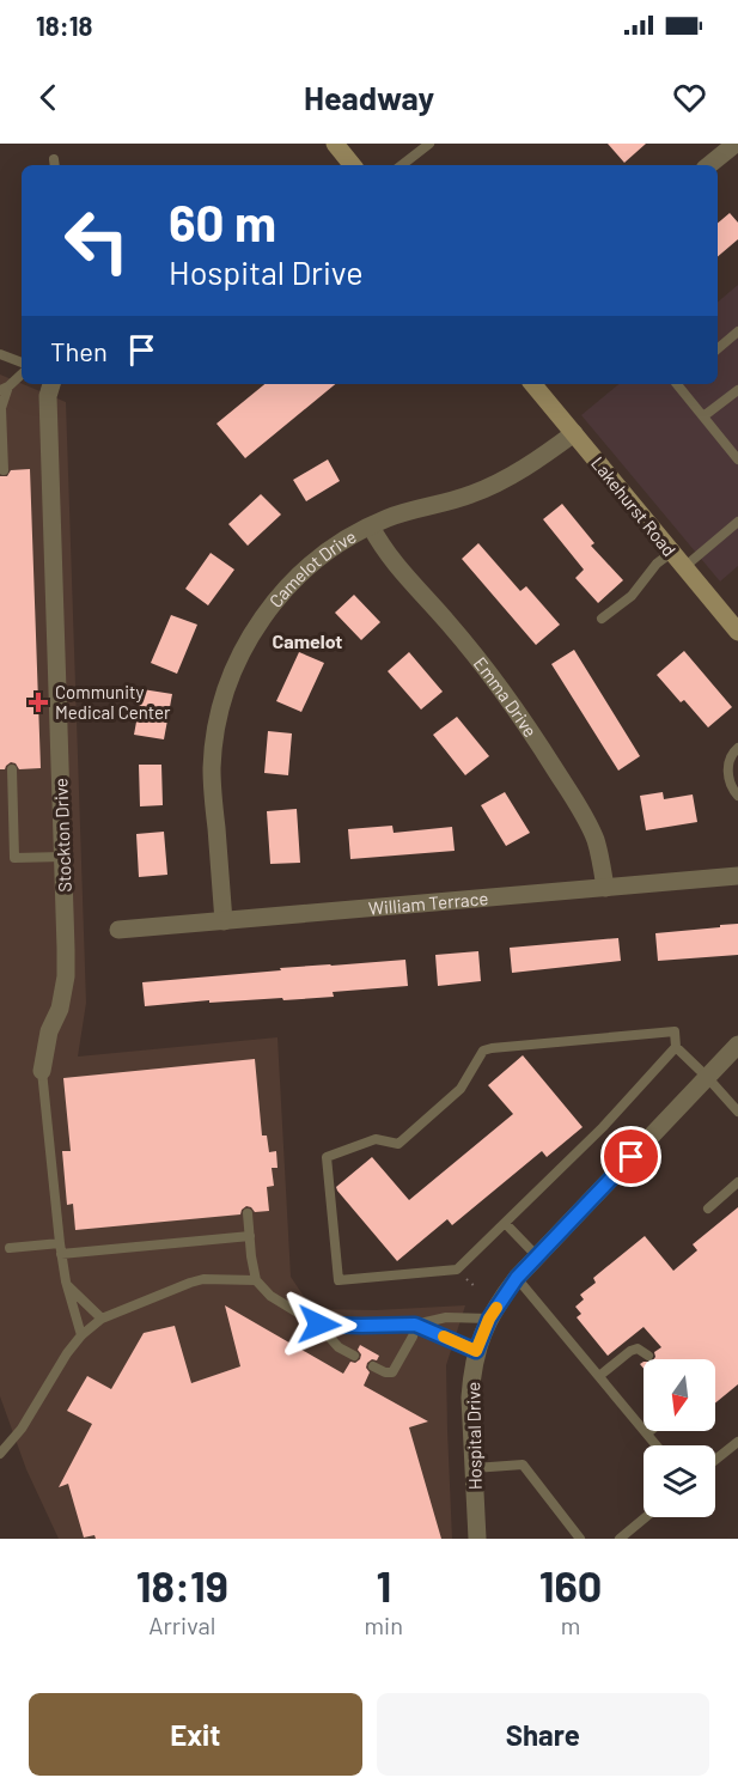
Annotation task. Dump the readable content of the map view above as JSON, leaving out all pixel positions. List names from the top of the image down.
{
  "streets": {
    "main road": ["Lakehurst Road"],
    "street": [
      "Camelot Drive",
      "Emma Drive",
      "Stockton Drive",
      "William Terrace",
      "Hospital Drive"
    ]
  },
  "crossings": [
    ["Lakehurst Road", "Camelot Drive"],
    ["Camelot Drive", "Emma Drive"],
    ["Camelot Drive", "William Terrace"],
    ["Emma Drive", "William Terrace"]
  ],
  "districts": ["Camelot"],
  "places": {
    "health": ["Community Medical Center"]
  },
  "north": "bottom",
  "page": {
    "status": "18:18",
    "header": "Headway",
    "turn": ["60 m", "Hospital Drive"],
    "then": "Then",
    "eta": [
      "18:19",
      "Arrival",
      "1",
      "min",
      "160",
      "m"
    ],
    "buttons": ["Exit", "Share"]
  }
}
